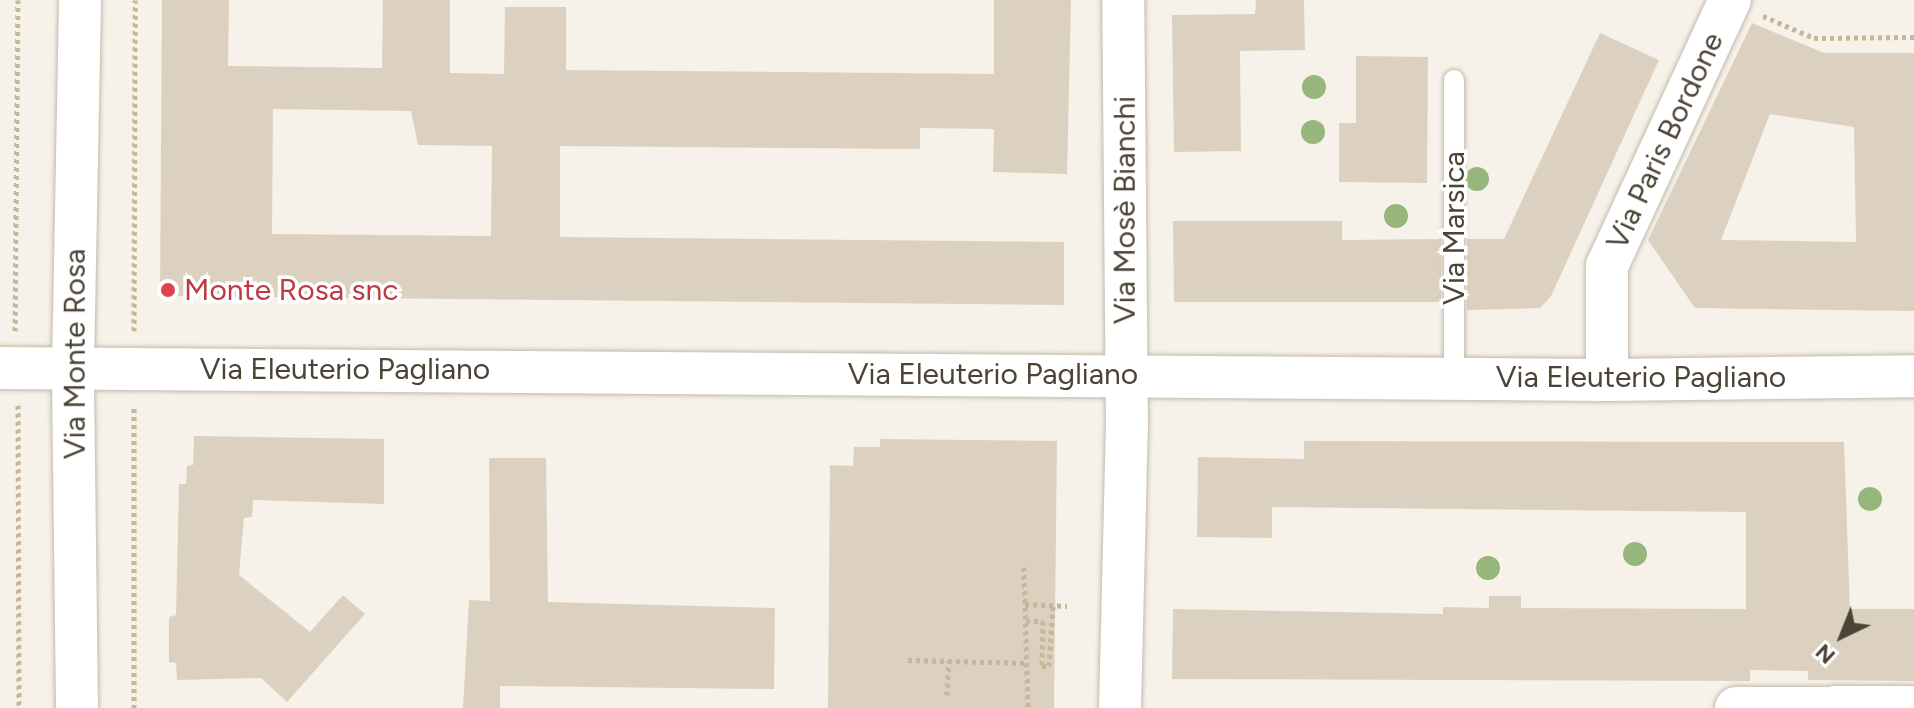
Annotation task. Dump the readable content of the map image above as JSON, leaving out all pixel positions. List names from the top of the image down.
{
  "streets": {
    "street": [
      "Via Paris Bordone",
      "Via Mosè Bianchi",
      "Via Monte Rosa",
      "Via Eleuterio Pagliano"
    ],
    "lane": ["Via Marsica"]
  },
  "crossings": [
    ["Via Paris Bordone", "Via Eleuterio Pagliano"],
    ["Via Mosè Bianchi", "Via Eleuterio Pagliano"],
    ["Via Marsica", "Via Eleuterio Pagliano"],
    ["Via Monte Rosa", "Via Eleuterio Pagliano"]
  ],
  "places": ["Monte Rosa snc"],
  "north": "bottom left"
}
